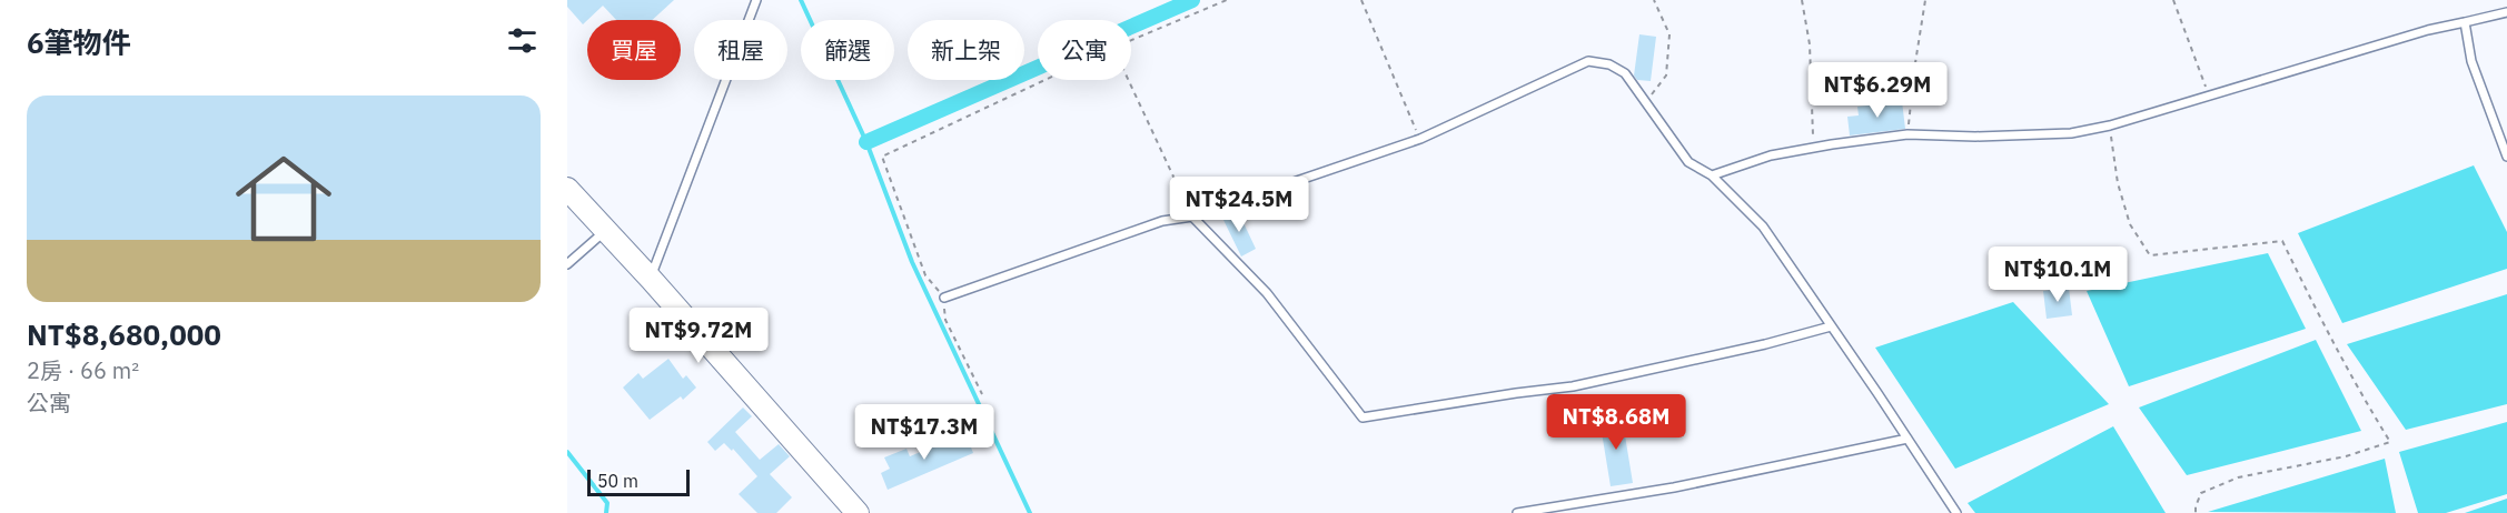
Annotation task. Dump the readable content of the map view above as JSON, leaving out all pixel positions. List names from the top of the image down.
{
  "scale_bar": "50 m",
  "page": {
    "heading": "6筆物件",
    "chip": [
      "買屋",
      "租屋",
      "篩選",
      "新上架",
      "公寓"
    ],
    "price": [
      "NT$6.29M",
      "NT$24.5M",
      "NT$10.1M",
      "NT$9.72M",
      "NT$8.68M",
      "NT$17.3M"
    ],
    "list": [
      {
        "name": "NT$8,680,000",
        "note": "2房 · 66 m² · 公寓"
      }
    ],
    "scale": "50 m"
  }
}
